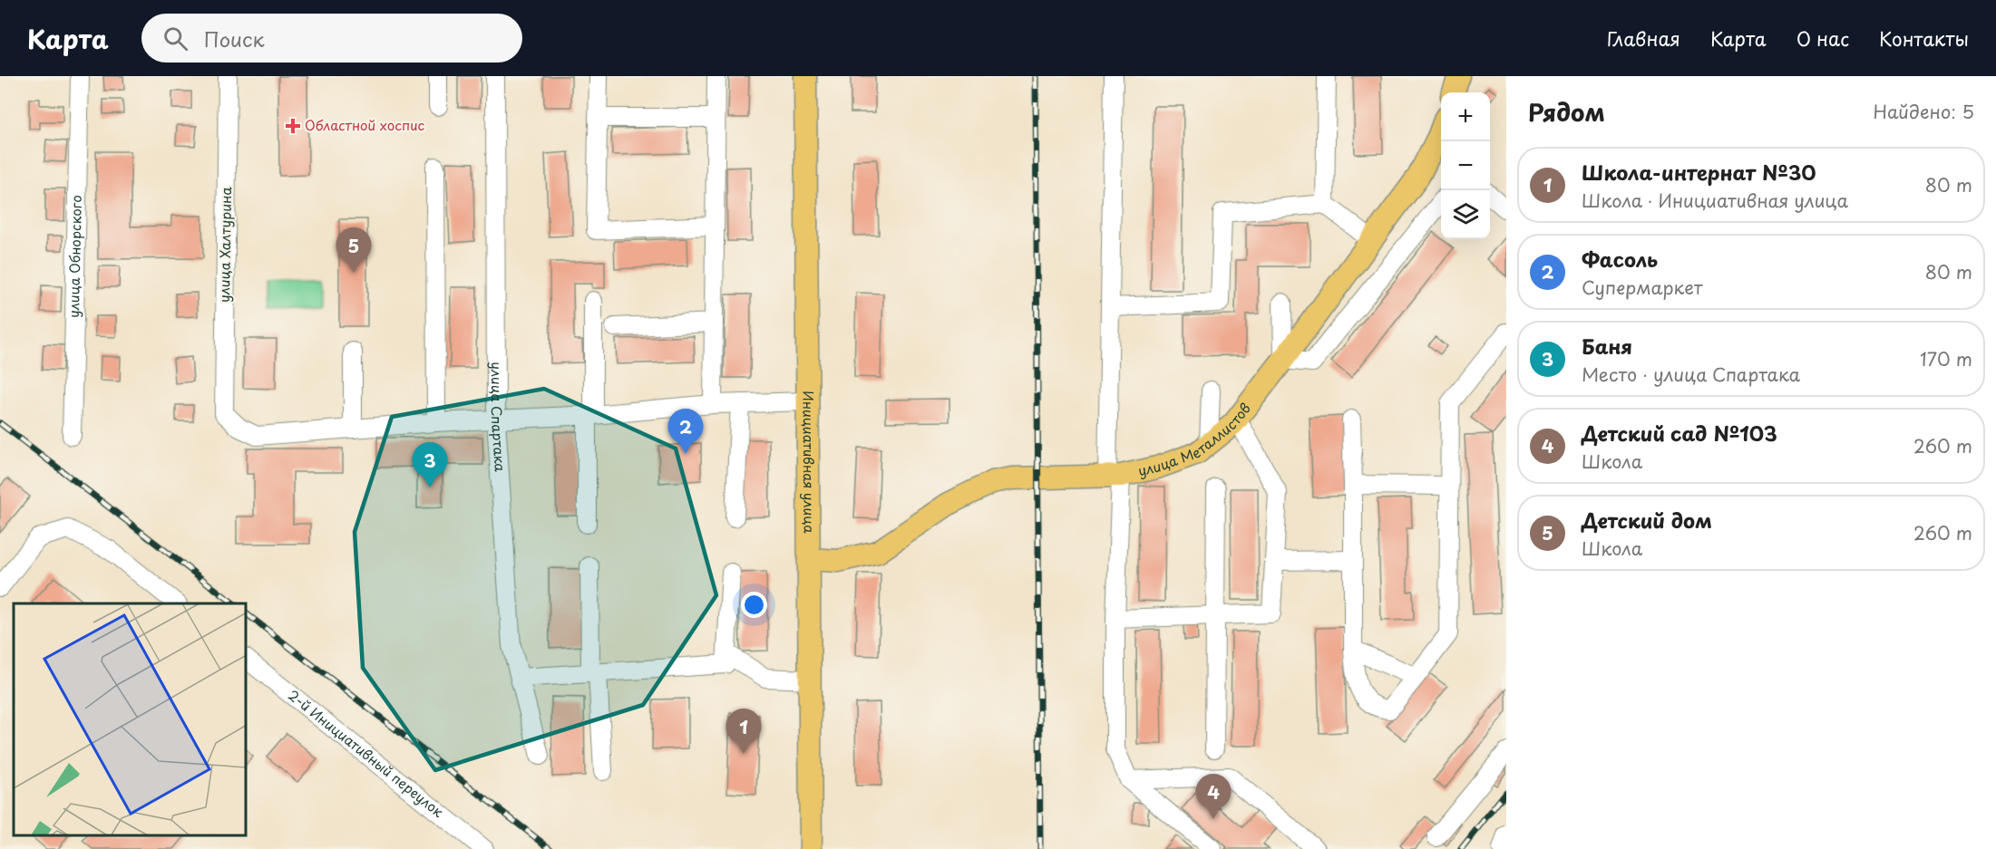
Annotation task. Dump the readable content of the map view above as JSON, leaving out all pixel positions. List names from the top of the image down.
{
  "streets": {
    "main road": ["улица Металлистов", "Инициативная улица"],
    "street": [
      "улица Халтурина",
      "улица Обнорского",
      "улица Спартака",
      "2-й Инициативный переулок"
    ]
  },
  "crossings": [
    ["улица Металлистов", "Инициативная улица"]
  ],
  "places": {
    "health": ["Областной хоспис"]
  },
  "page": {
    "header": "Карта",
    "search": "Поиск",
    "nav": [
      "Главная",
      "Карта",
      "О нас",
      "Контакты"
    ],
    "heading": ["Рядом", "Найдено: 5"],
    "map_buttons": ["+", "−"],
    "list": [
      {
        "mark": "1",
        "name": "Школа-интернат №30",
        "note": "Школа · Инициативная улица",
        "value": "80 m"
      },
      {
        "mark": "2",
        "name": "Фасоль",
        "note": "Супермаркет",
        "value": "80 m"
      },
      {
        "mark": "3",
        "name": "Баня",
        "note": "Место · улица Спартака",
        "value": "170 m"
      },
      {
        "mark": "4",
        "name": "Детский сад №103",
        "note": "Школа",
        "value": "260 m"
      },
      {
        "mark": "5",
        "name": "Детский дом",
        "note": "Школа",
        "value": "260 m"
      }
    ],
    "pins": [
      "5",
      "2",
      "3",
      "1",
      "4"
    ]
  }
}
